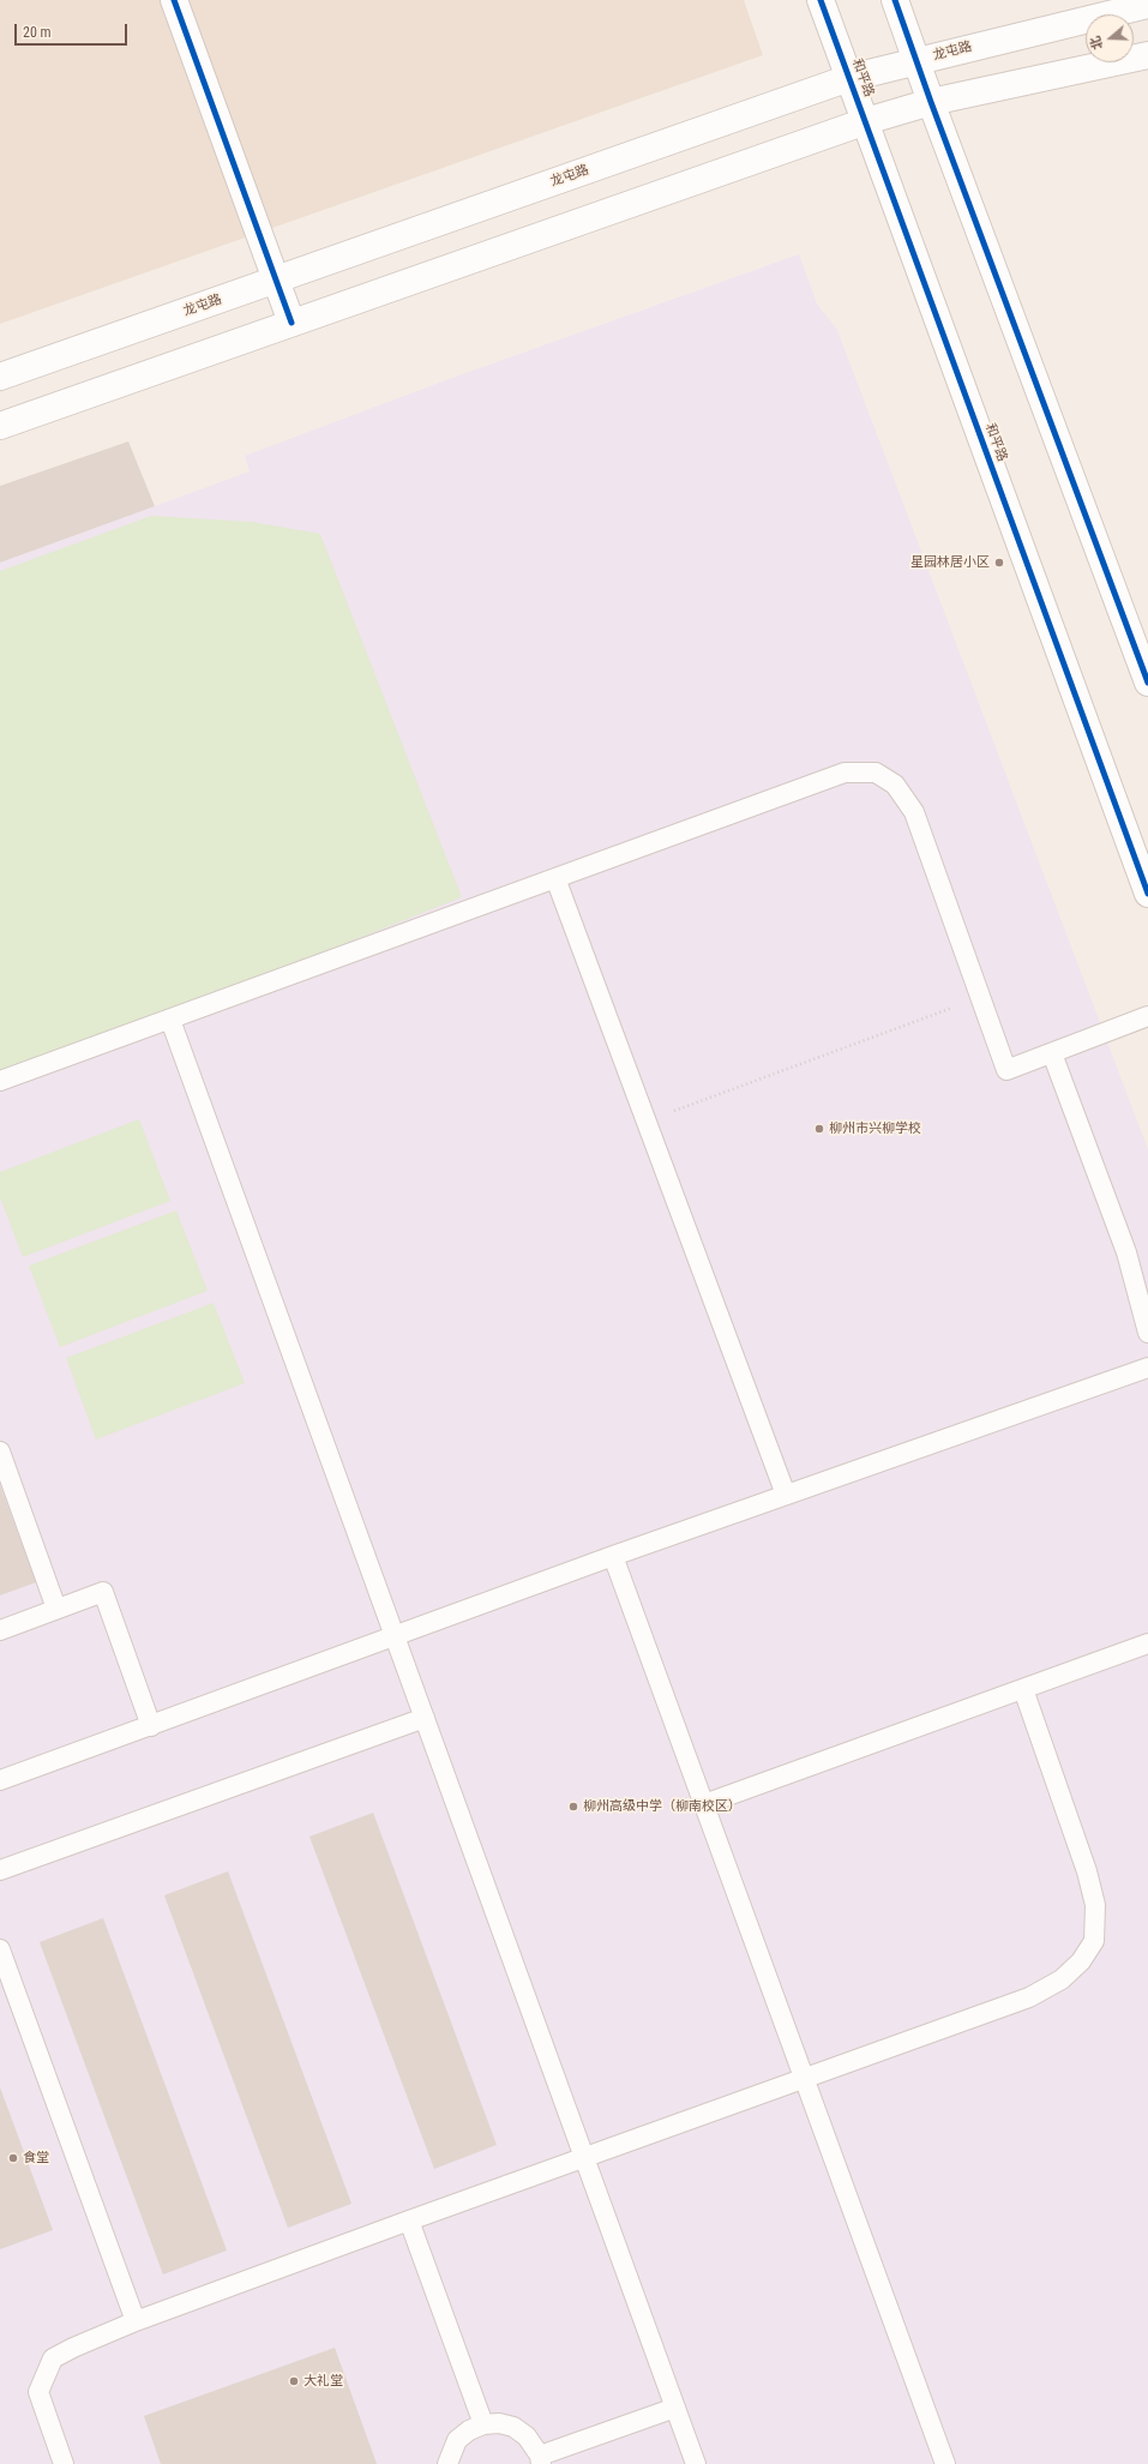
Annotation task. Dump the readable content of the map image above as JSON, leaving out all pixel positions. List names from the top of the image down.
{
  "streets": {
    "main road": ["龙屯路", "和平路"]
  },
  "crossings": [
    ["龙屯路", "和平路"]
  ],
  "places": [
    "星园林居小区",
    "柳州市兴柳学校",
    "柳州高级中学（柳南校区）",
    "食堂",
    "大礼堂"
  ],
  "scale_bar": "20 m",
  "north": "left"
}
